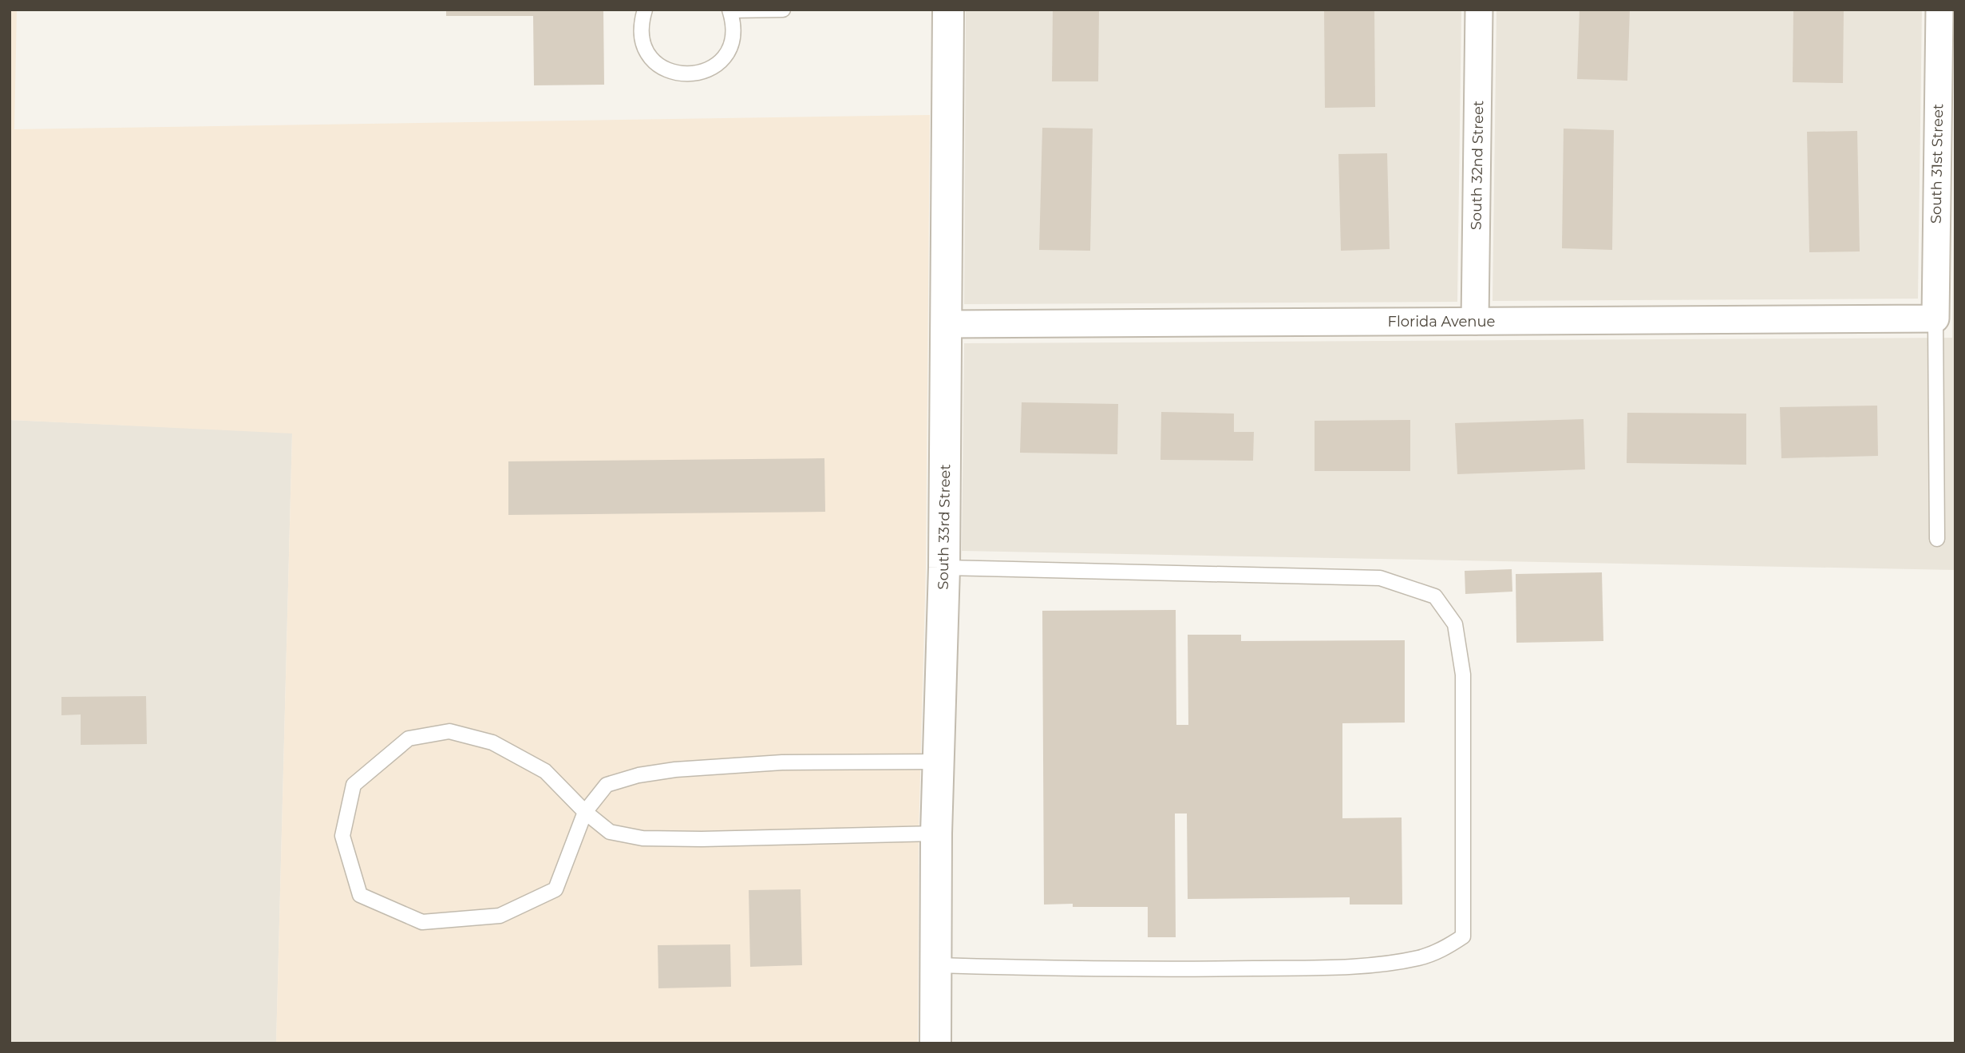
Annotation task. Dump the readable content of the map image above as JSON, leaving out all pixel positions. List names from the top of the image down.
{
  "streets": {
    "street": [
      "South 31st Street",
      "South 32nd Street",
      "Florida Avenue",
      "South 33rd Street"
    ]
  },
  "crossings": [
    ["South 31st Street", "Florida Avenue"],
    ["South 32nd Street", "Florida Avenue"],
    ["Florida Avenue", "South 33rd Street"]
  ]
}
